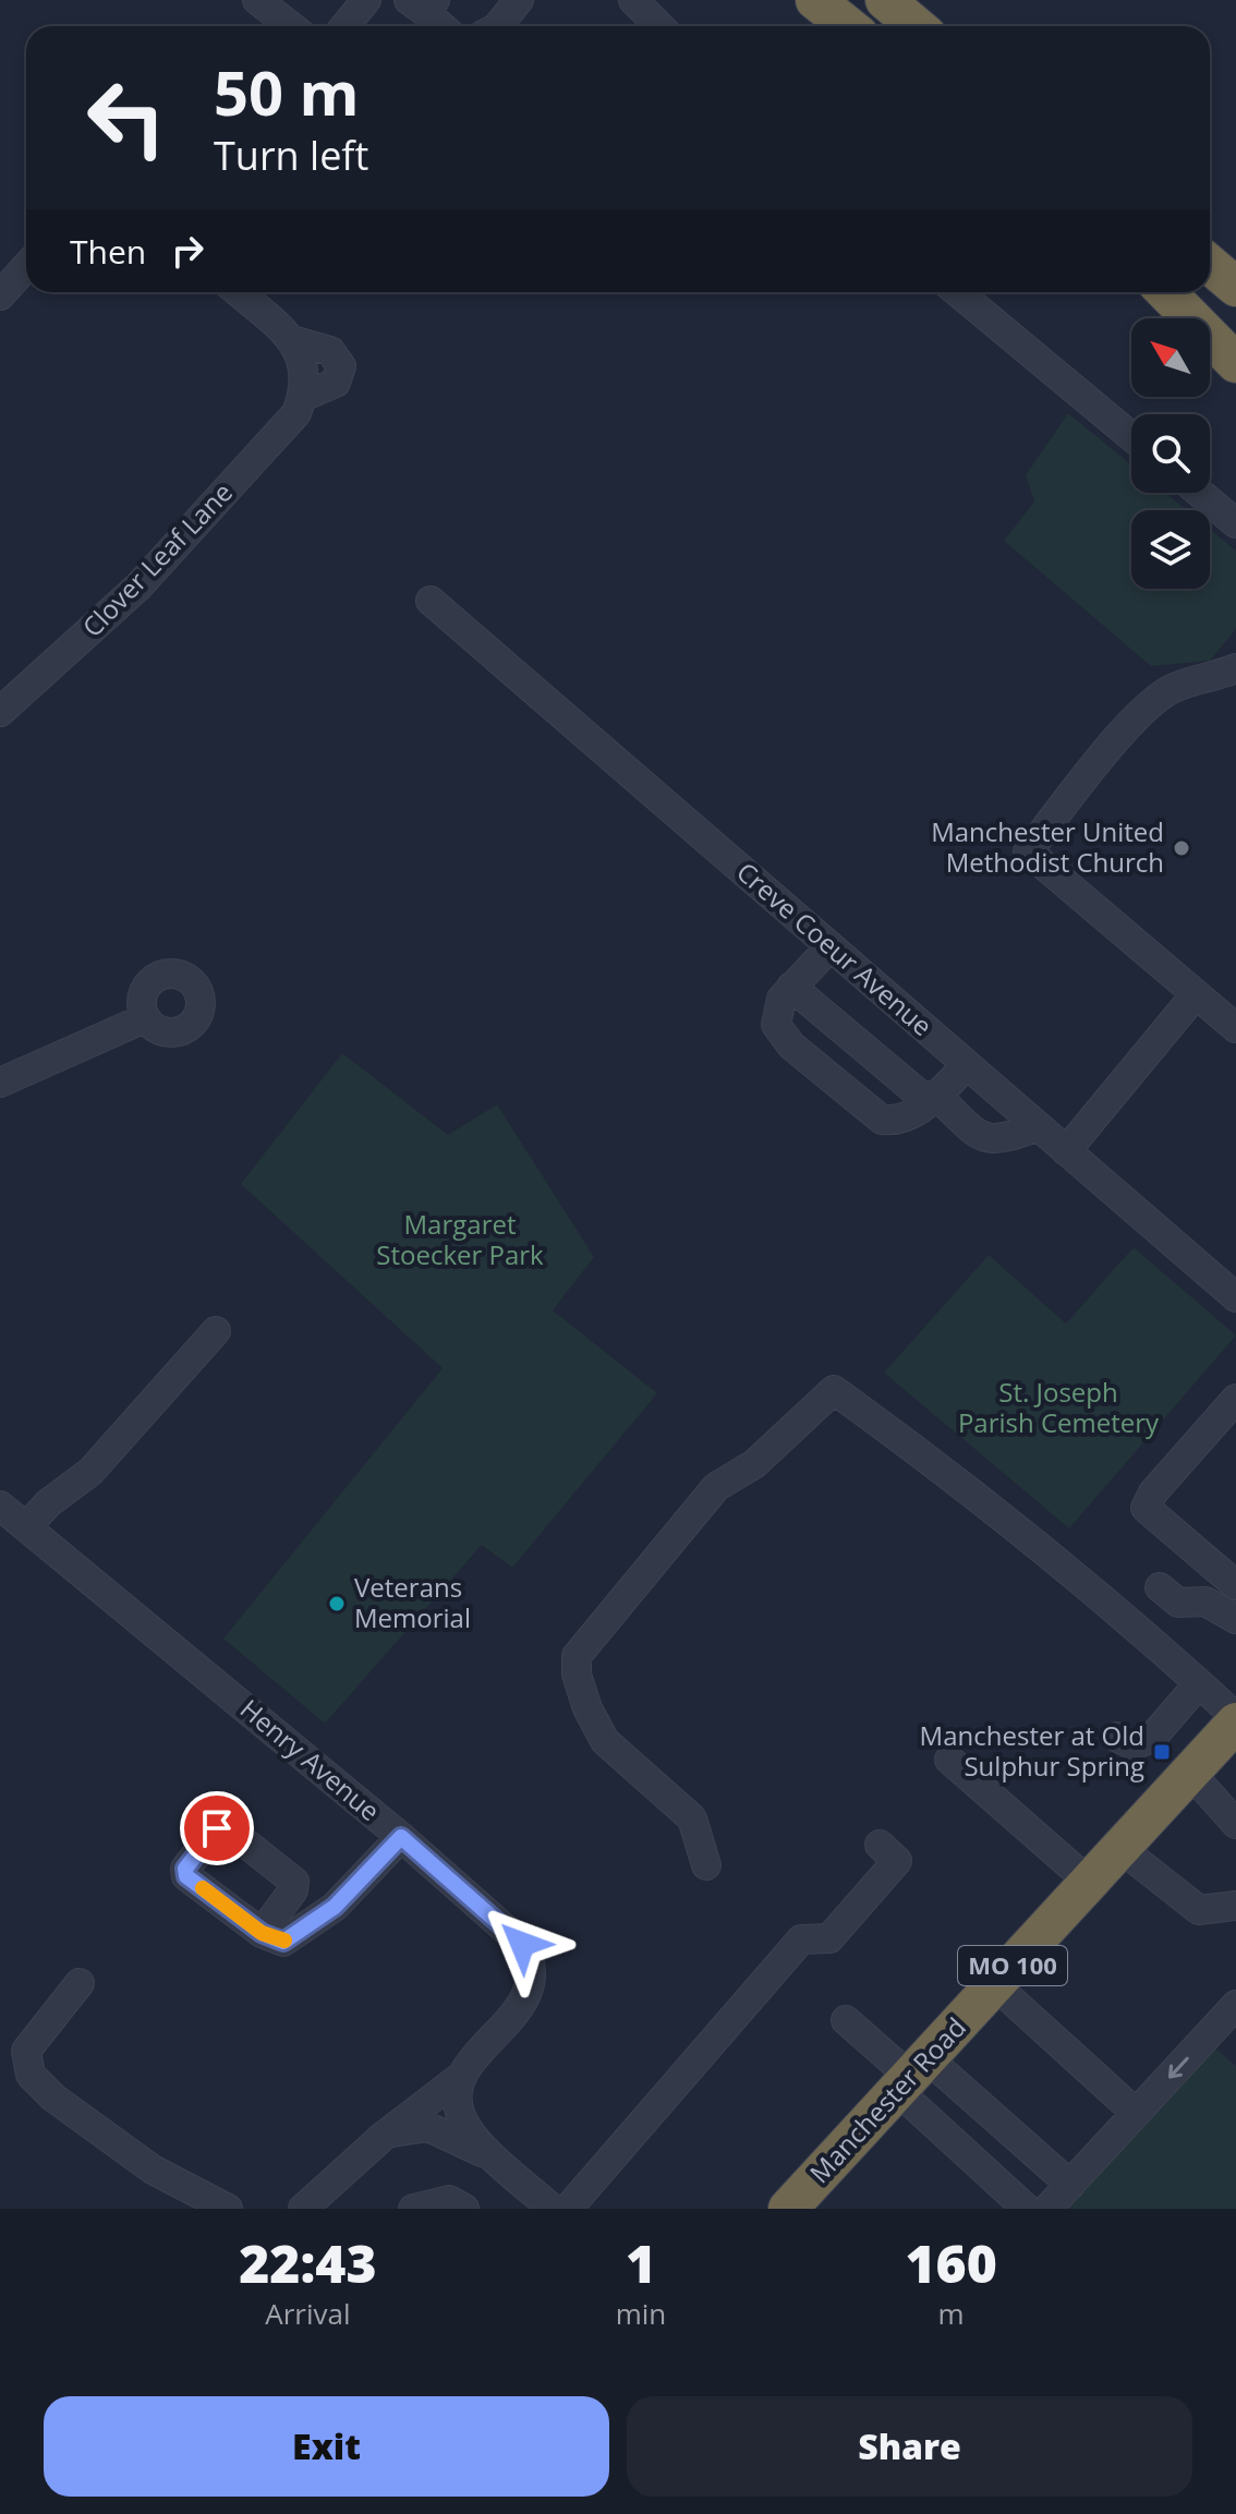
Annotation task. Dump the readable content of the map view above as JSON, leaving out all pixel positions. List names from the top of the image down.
{
  "streets": {
    "highway": ["MO 100", "Manchester Road"],
    "street": ["Clover Leaf Lane", "Creve Coeur Avenue", "Henry Avenue"]
  },
  "parks": ["Margaret Stoecker Park", "St. Joseph Parish Cemetery"],
  "places": {
    "other": ["Manchester United Methodist Church", "Veterans Memorial"],
    "transit": ["Manchester at Old Sulphur Spring"]
  },
  "north": "top left",
  "page": {
    "turn": ["50 m", "Turn left"],
    "then": "Then",
    "eta": [
      "22:43",
      "Arrival",
      "1",
      "min",
      "160",
      "m"
    ],
    "buttons": ["Exit", "Share"]
  }
}
